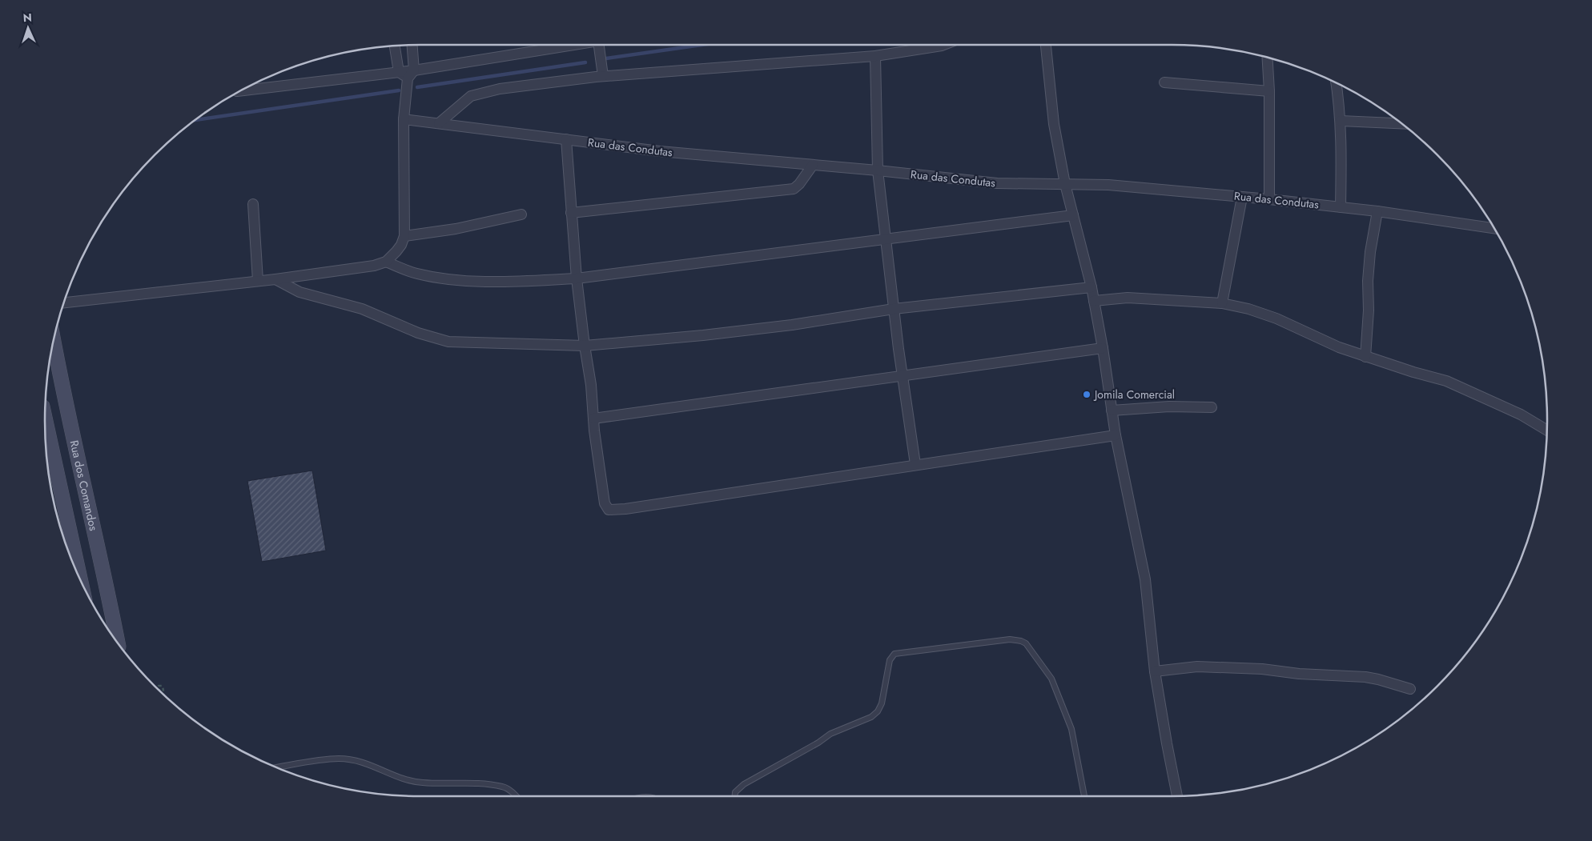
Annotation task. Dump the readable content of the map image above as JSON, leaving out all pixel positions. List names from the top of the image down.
{
  "streets": {
    "main road": ["Rua dos Comandos"],
    "street": ["Rua das Condutas"]
  },
  "places": ["Jomila Comercial"],
  "north": "top"
}
